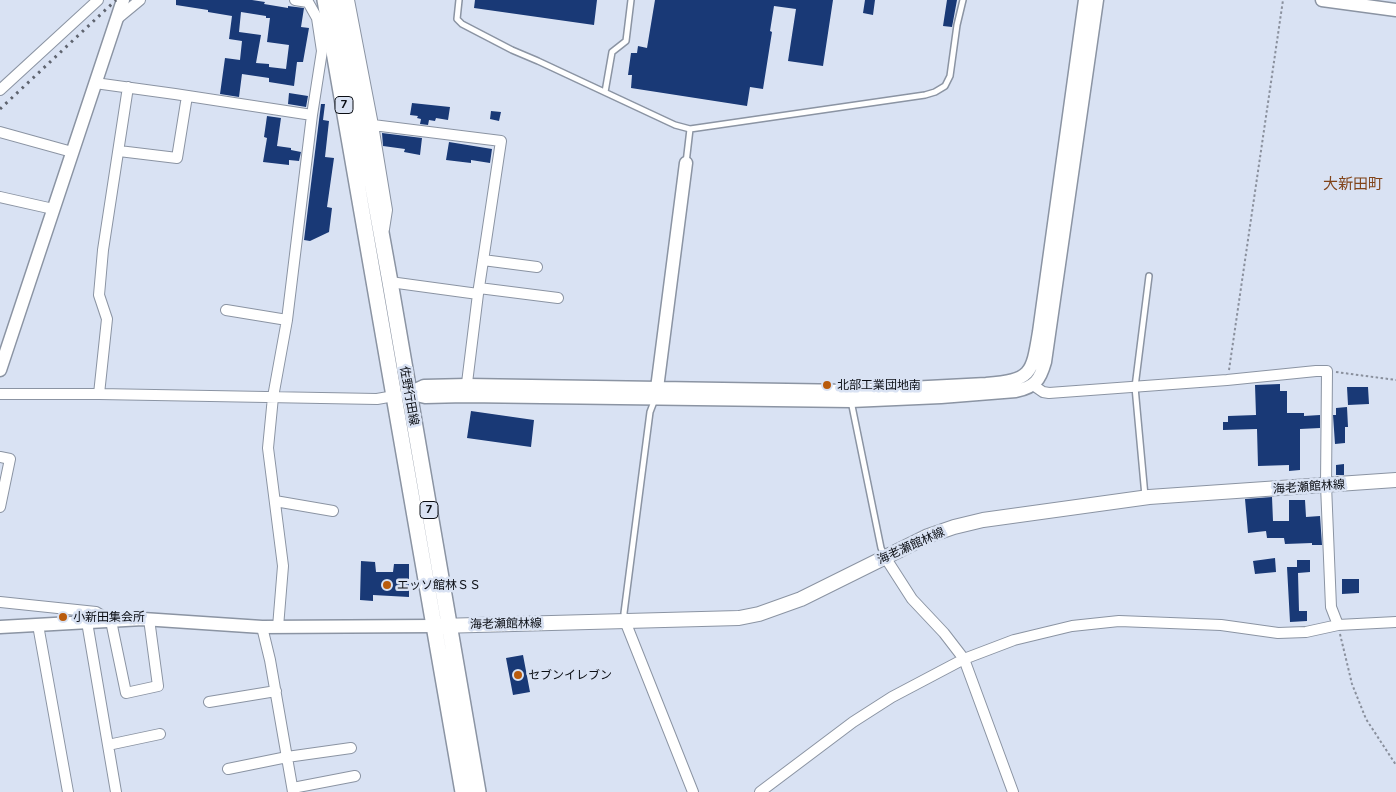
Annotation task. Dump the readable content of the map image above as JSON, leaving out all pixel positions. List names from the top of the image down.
{
  "streets": {
    "main road": ["7", "佐野行田線", "海老瀬館林線"]
  },
  "crossings": [
    ["佐野行田線", "海老瀬館林線"]
  ],
  "districts": ["大新田町"],
  "places": [
    "北部工業団地南",
    "エッソ館林ＳＳ",
    "小新田集会所",
    "セブンイレブン"
  ]
}
